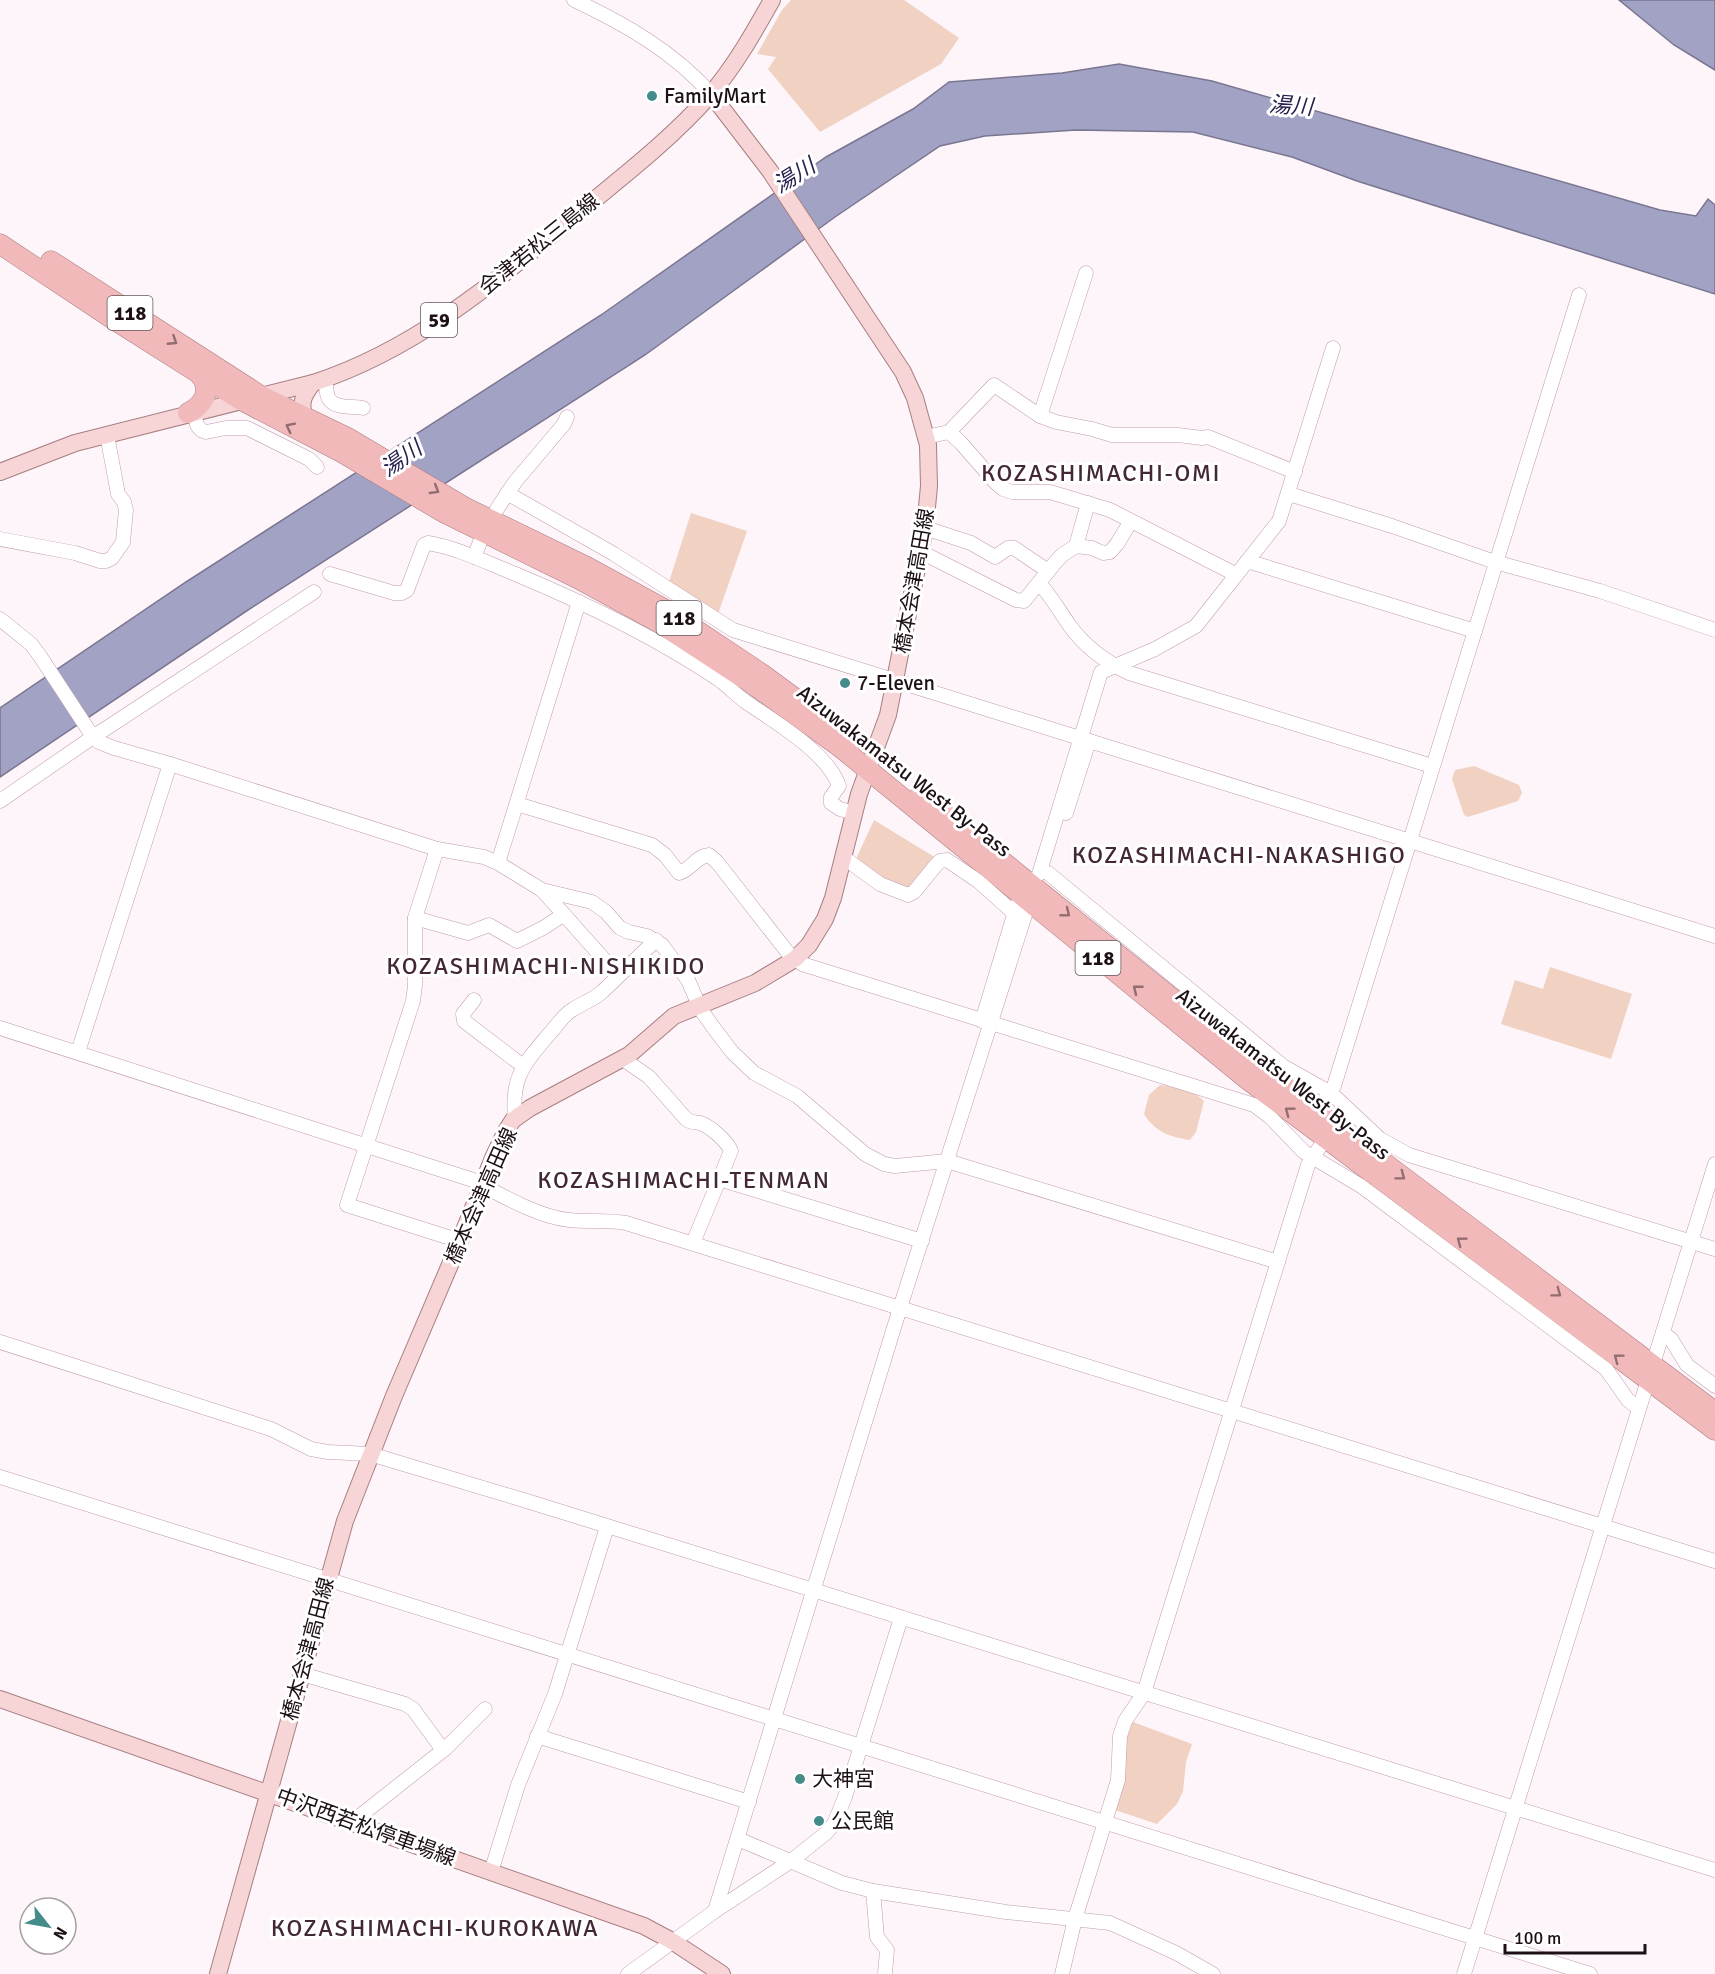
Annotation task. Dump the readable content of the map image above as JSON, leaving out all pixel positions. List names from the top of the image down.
{
  "streets": {
    "highway": ["118", "Aizuwakamatsu West By-Pass"],
    "main road": [
      "会津若松三島線",
      "59",
      "橋本会津高田線",
      "中沢西若松停車場線"
    ]
  },
  "crossings": [
    ["会津若松三島線", "橋本会津高田線"],
    ["会津若松三島線", "Aizuwakamatsu West By-Pass"],
    ["橋本会津高田線", "Aizuwakamatsu West By-Pass"],
    ["橋本会津高田線", "中沢西若松停車場線"]
  ],
  "districts": [
    "KOZASHIMACHI-OMI",
    "KOZASHIMACHI-NAKASHIGO",
    "KOZASHIMACHI-NISHIKIDO",
    "KOZASHIMACHI-TENMAN",
    "KOZASHIMACHI-KUROKAWA"
  ],
  "water": ["湯川"],
  "places": [
    "FamilyMart",
    "7-Eleven",
    "大神宮",
    "公民館"
  ],
  "scale_bar": "100 m",
  "north": "bottom right"
}
